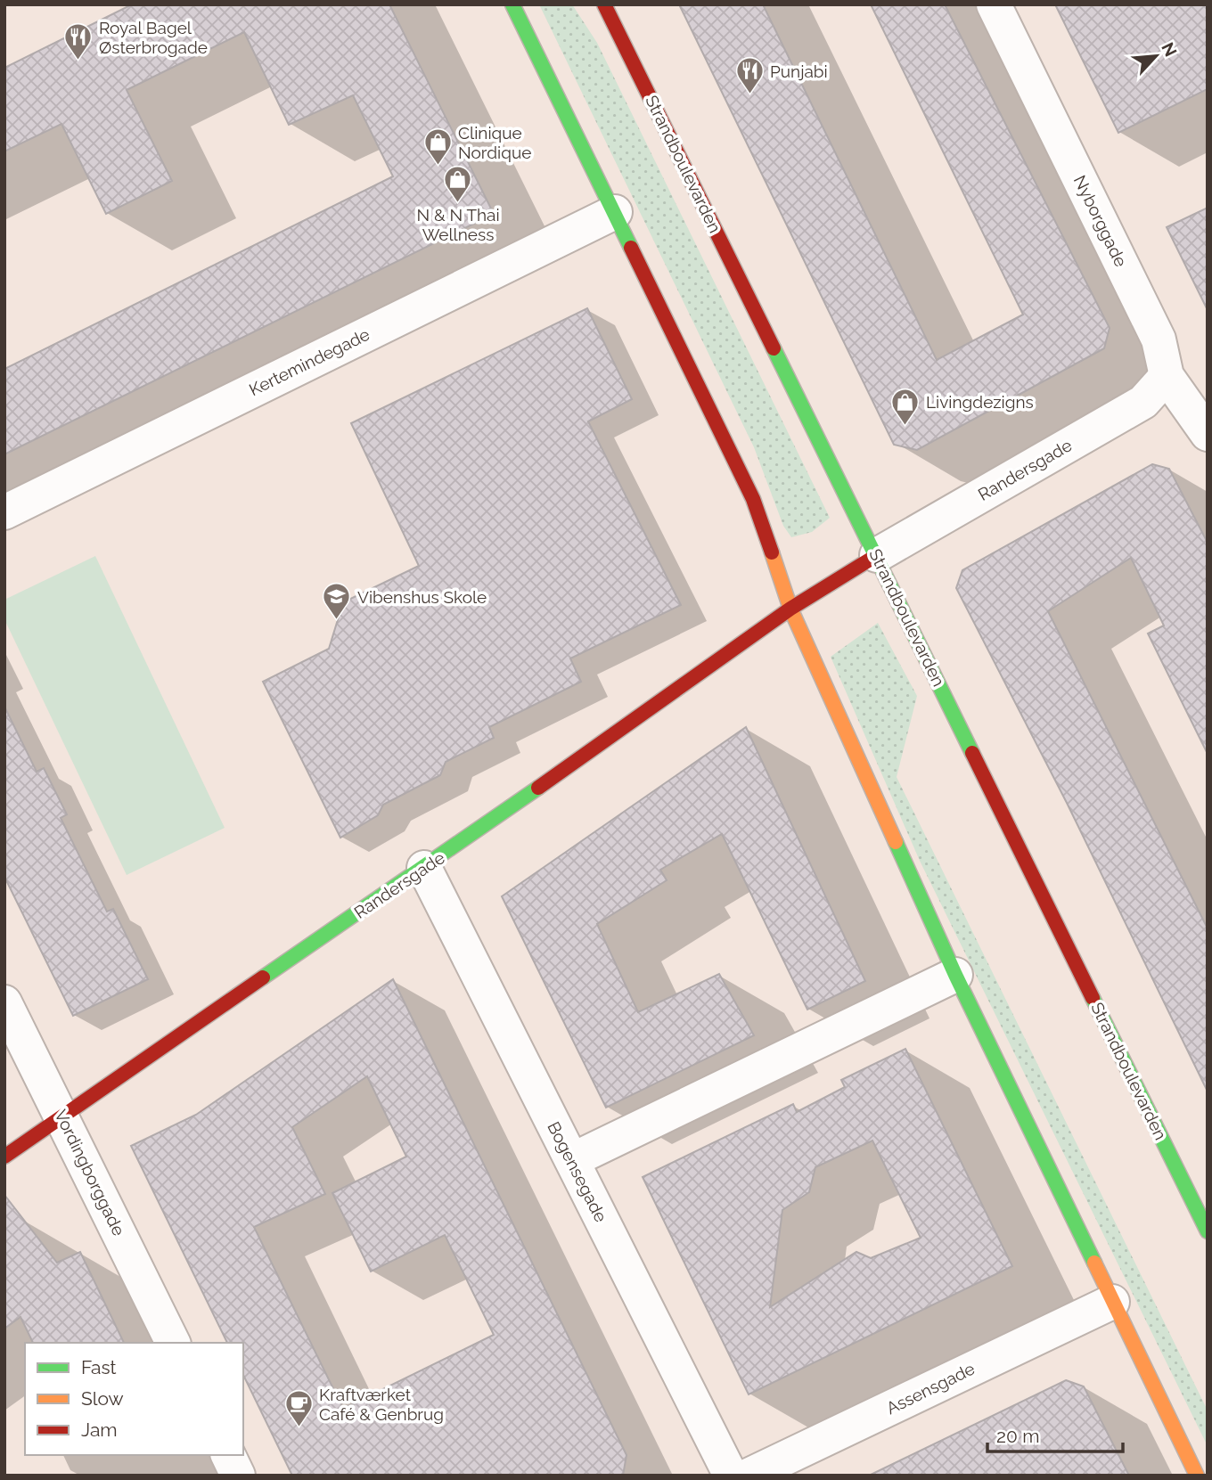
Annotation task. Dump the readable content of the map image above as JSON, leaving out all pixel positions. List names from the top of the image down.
{
  "streets": {
    "street": [
      "Strandboulevarden",
      "Nyborggade",
      "Kertemindegade",
      "Randersgade",
      "Bogensegade",
      "Vordingborggade",
      "Assensgade"
    ]
  },
  "crossings": [
    ["Strandboulevarden", "Randersgade"],
    ["Nyborggade", "Randersgade"],
    ["Randersgade", "Bogensegade"],
    ["Randersgade", "Vordingborggade"]
  ],
  "places": {
    "restaurant": ["Royal Bagel Østerbrogade", "Punjabi"],
    "shop": ["Clinique Nordique", "N & N Thai Wellness", "Livingdezigns"],
    "school or university": ["Vibenshus Skole"],
    "cafe": ["Kraftværket Café & Genbrug"]
  },
  "legend": ["Fast", "Slow", "Jam"],
  "scale_bar": "20 m",
  "north": "top right"
}
